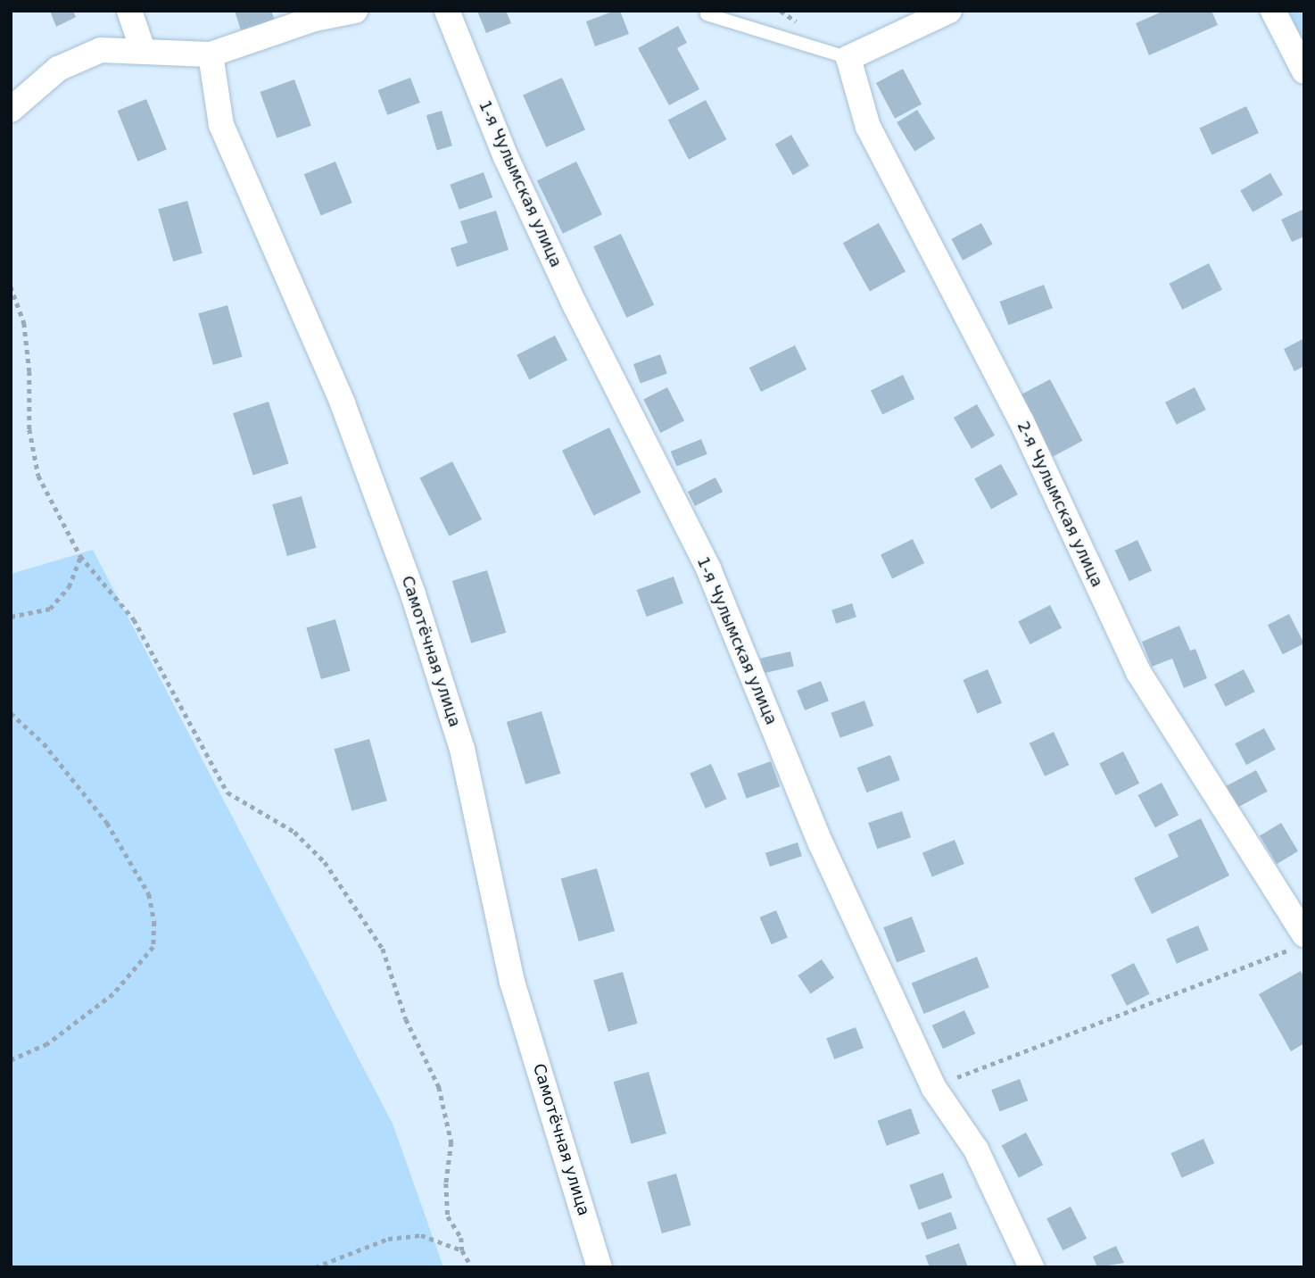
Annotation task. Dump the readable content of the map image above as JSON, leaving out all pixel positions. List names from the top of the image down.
{
  "streets": {
    "street": ["1-я Чулымская улица", "2-я Чулымская улица", "Самотёчная улица"]
  }
}
